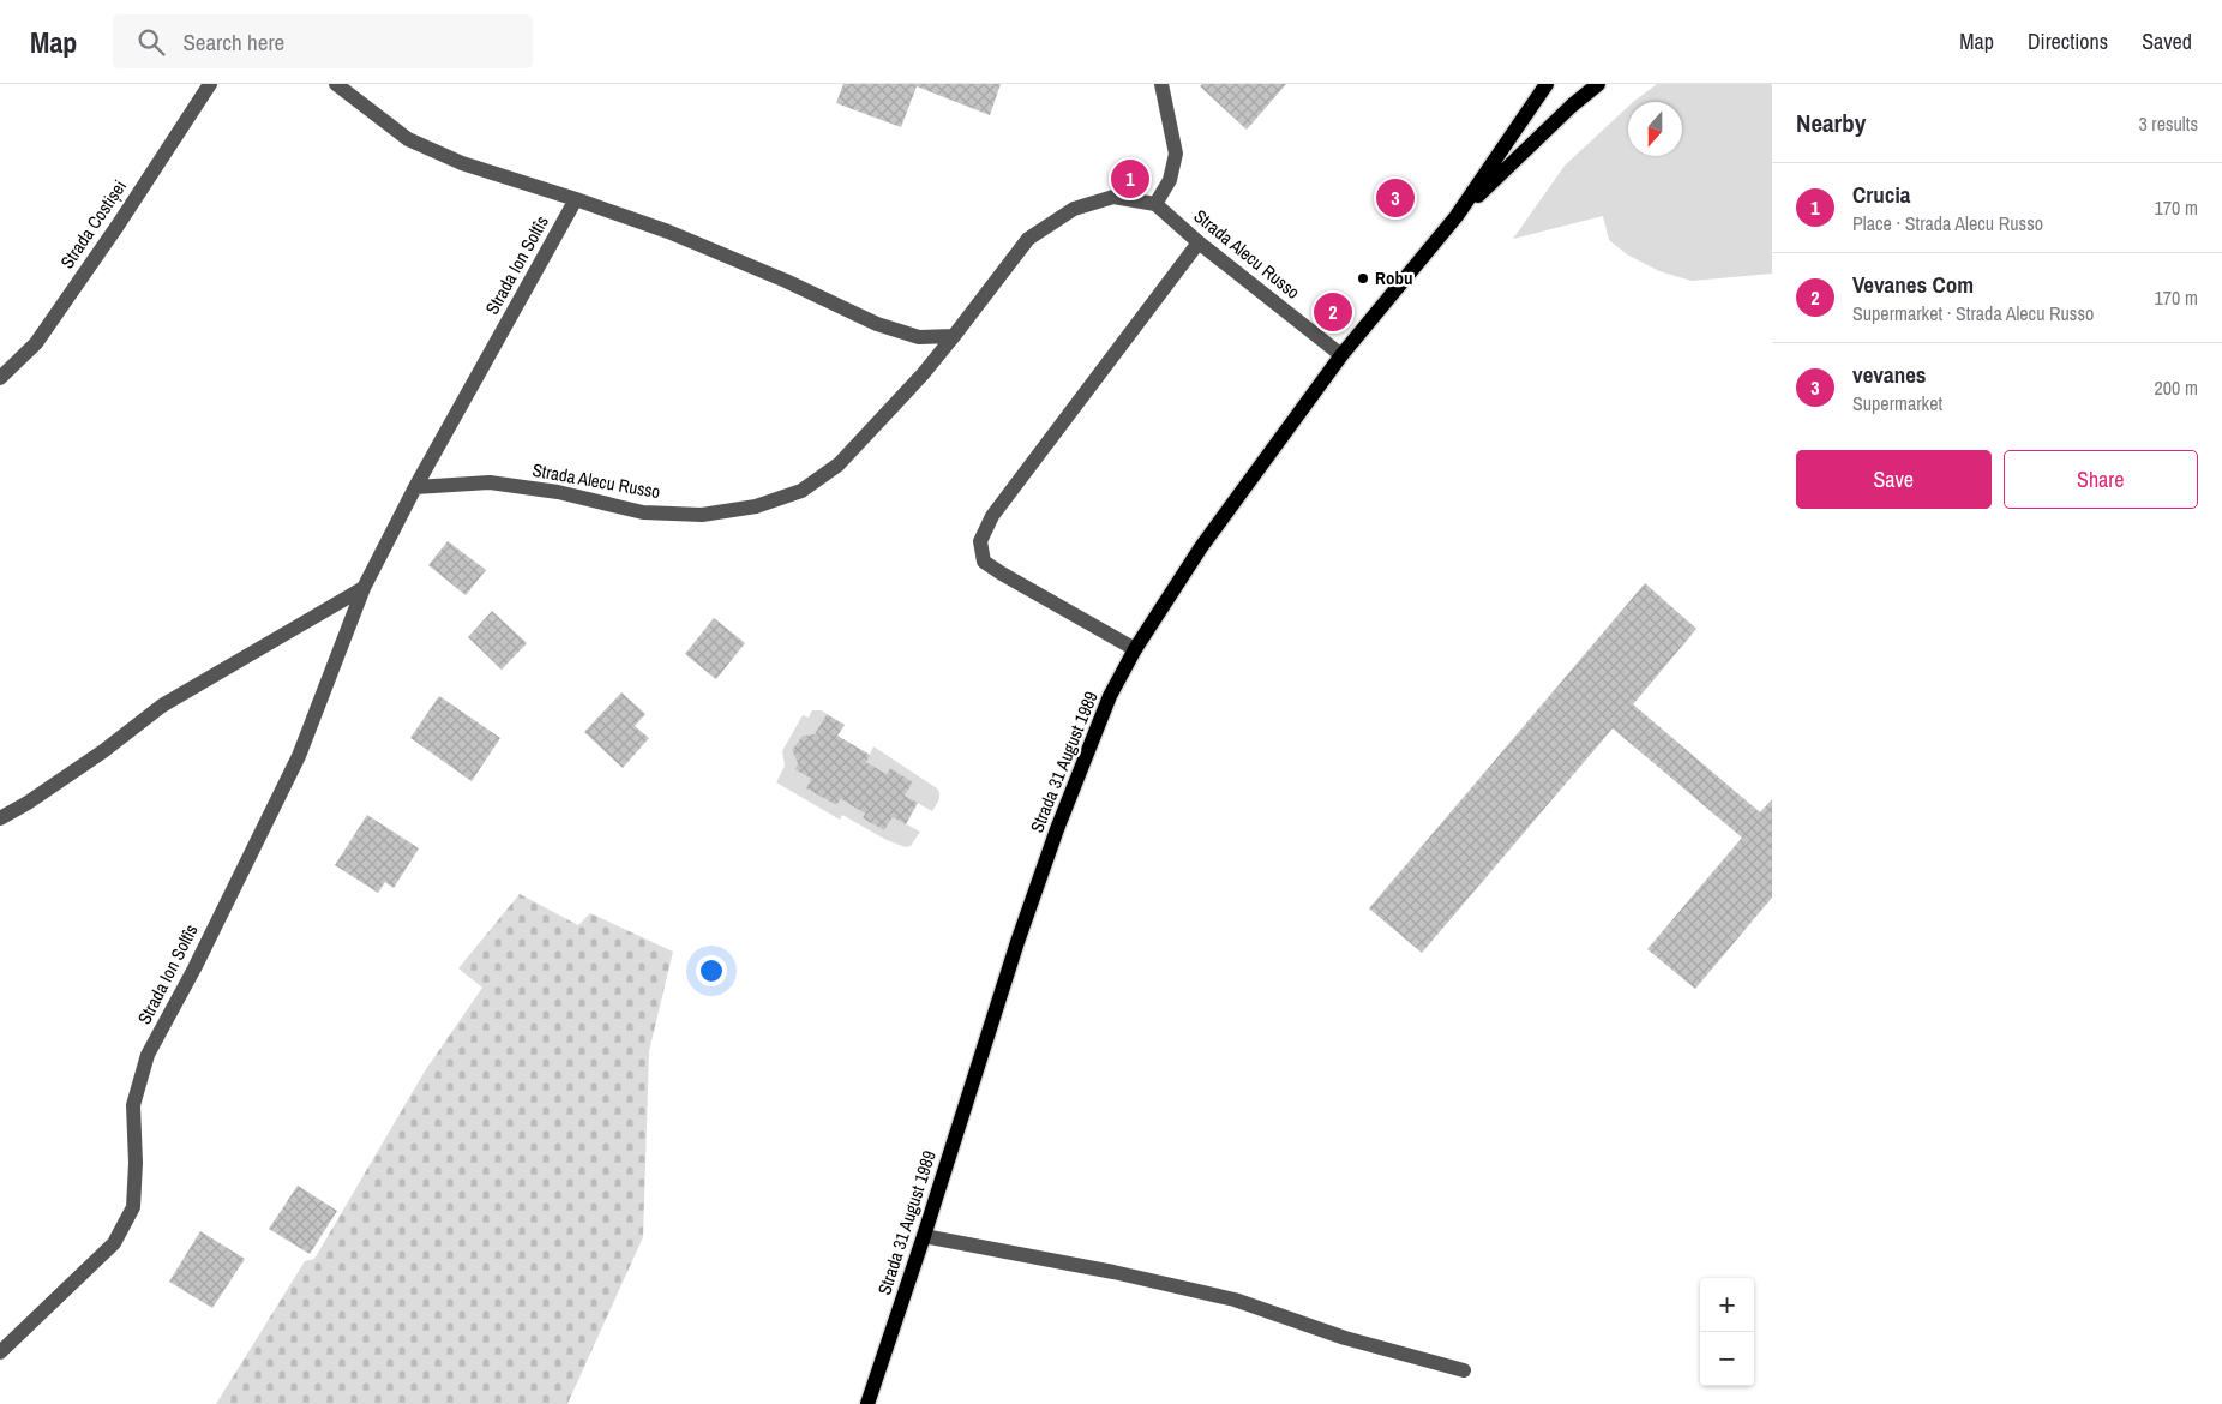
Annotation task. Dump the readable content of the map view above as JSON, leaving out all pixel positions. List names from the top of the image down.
{
  "streets": {
    "main road": ["Strada 31 August 1989"],
    "street": ["Strada Costișei", "Strada Alecu Russo", "Strada Ion Soltîs"]
  },
  "crossings": [
    ["Strada Alecu Russo", "Strada Ion Soltîs"],
    ["Strada Alecu Russo", "Strada 31 August 1989"]
  ],
  "places": ["Robu"],
  "north": "bottom",
  "page": {
    "header": "Map",
    "search": "Search here",
    "nav": ["Map", "Directions", "Saved"],
    "heading": ["Nearby", "3 results"],
    "pins": ["1", "3", "2"],
    "list": [
      {
        "mark": "1",
        "name": "Crucia",
        "note": "Place · Strada Alecu Russo",
        "value": "170 m"
      },
      {
        "mark": "2",
        "name": "Vevanes Com",
        "note": "Supermarket · Strada Alecu Russo",
        "value": "170 m"
      },
      {
        "mark": "3",
        "name": "vevanes",
        "note": "Supermarket",
        "value": "200 m"
      }
    ],
    "buttons": ["Save", "Share"],
    "map_buttons": ["+", "−"]
  }
}
